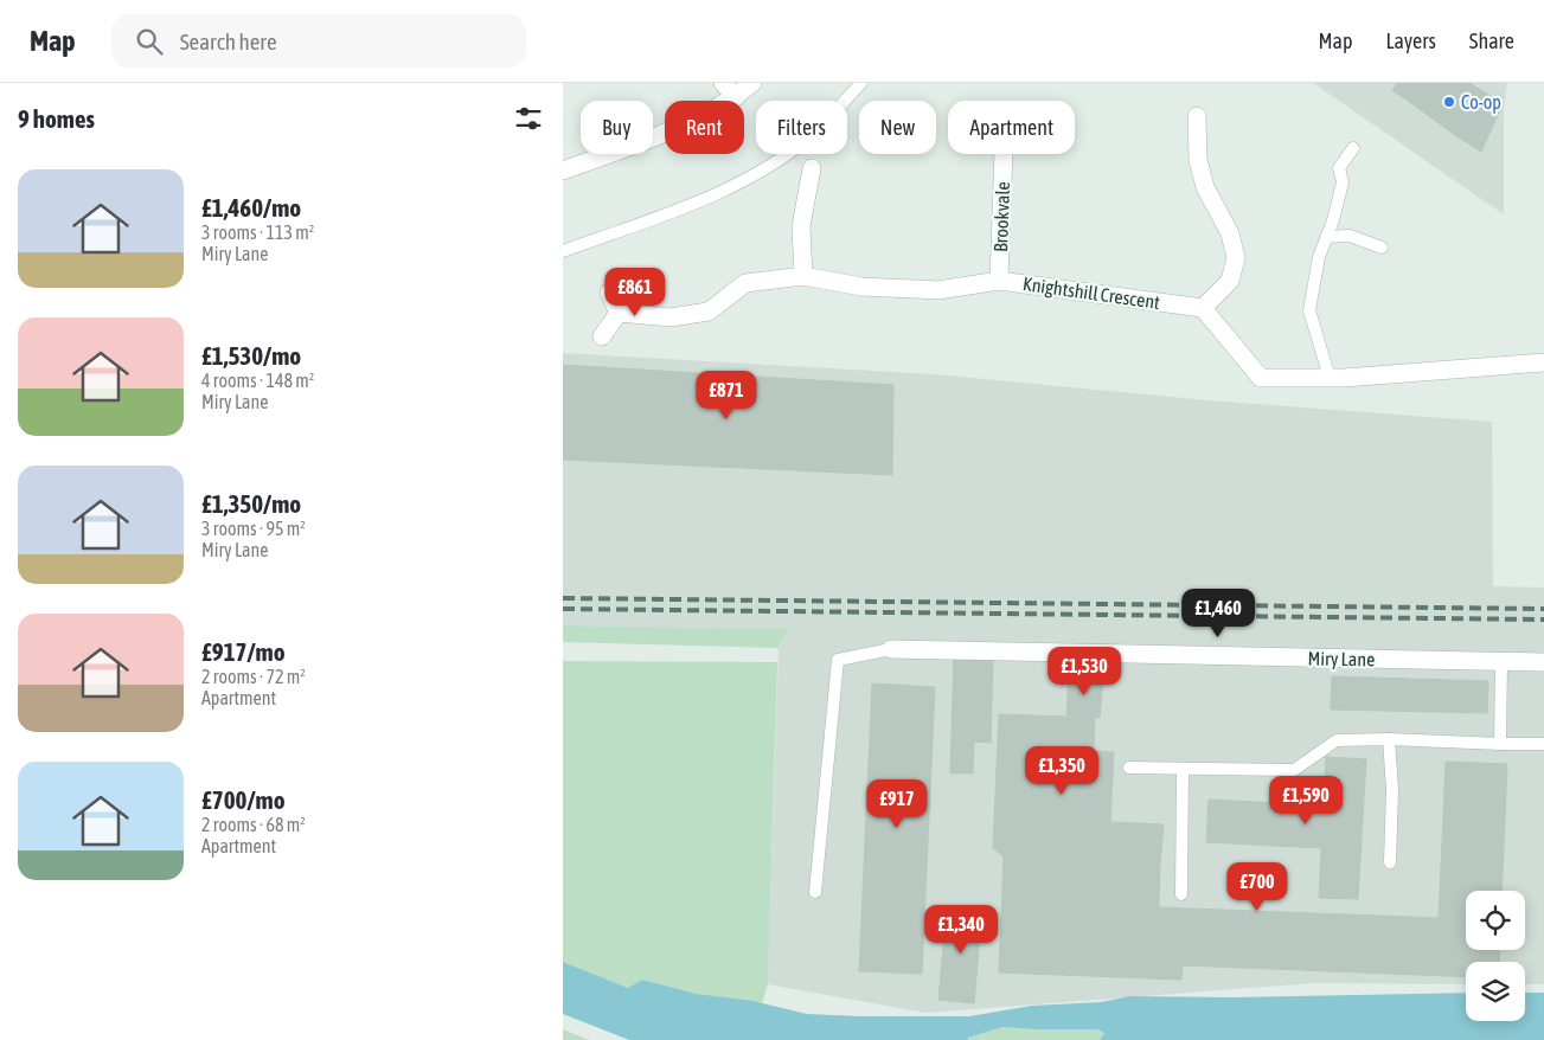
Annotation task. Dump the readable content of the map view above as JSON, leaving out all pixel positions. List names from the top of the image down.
{
  "streets": {
    "street": ["Brookvale", "Knightshill Crescent", "Miry Lane"]
  },
  "crossings": [
    ["Brookvale", "Knightshill Crescent"]
  ],
  "places": ["Co-op"],
  "page": {
    "header": "Map",
    "search": "Search here",
    "nav": ["Map", "Layers", "Share"],
    "heading": "9 homes",
    "chip": [
      "Buy",
      "Rent",
      "Filters",
      "New",
      "Apartment"
    ],
    "list": [
      {
        "name": "£1,460/mo",
        "note": "3 rooms · 113 m² · Miry Lane"
      },
      {
        "name": "£1,530/mo",
        "note": "4 rooms · 148 m² · Miry Lane"
      },
      {
        "name": "£1,350/mo",
        "note": "3 rooms · 95 m² · Miry Lane"
      },
      {
        "name": "£917/mo",
        "note": "2 rooms · 72 m² · Apartment"
      },
      {
        "name": "£700/mo",
        "note": "2 rooms · 68 m² · Apartment"
      }
    ],
    "price": [
      "£861",
      "£871",
      "£1,460",
      "£1,530",
      "£1,350",
      "£1,590",
      "£917",
      "£700",
      "£1,340"
    ]
  }
}
